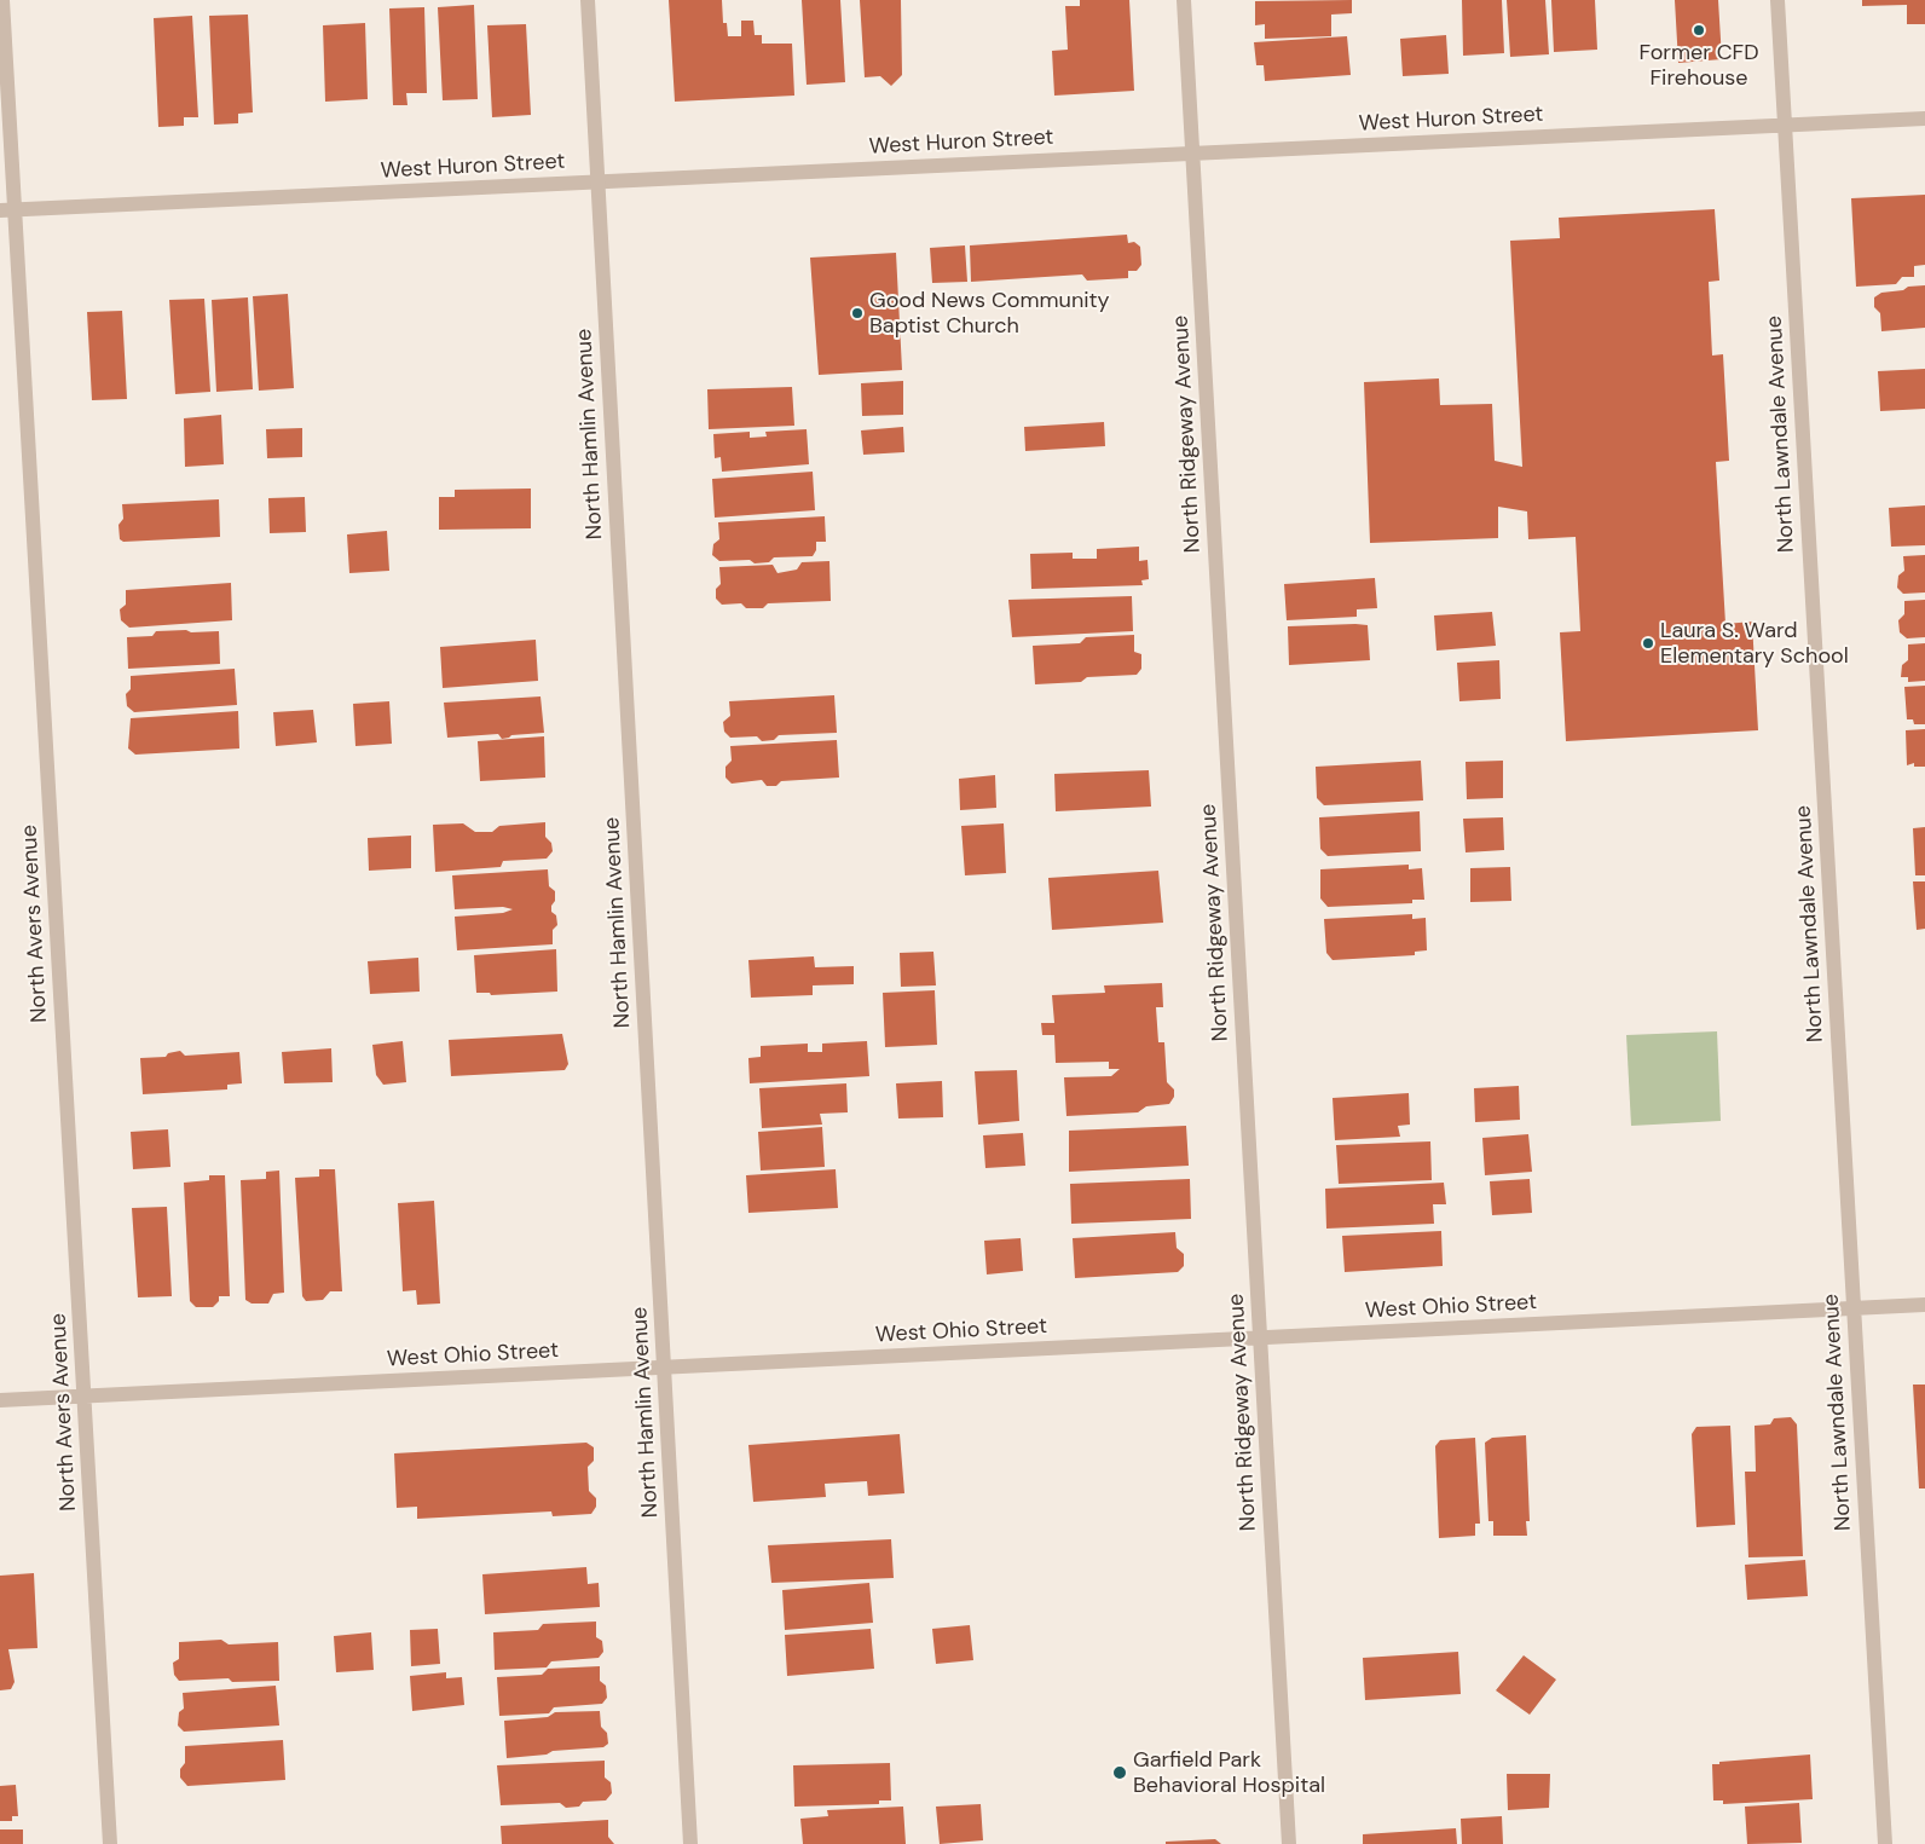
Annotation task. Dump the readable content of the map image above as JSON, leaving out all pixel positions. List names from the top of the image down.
{
  "streets": {
    "street": [
      "West Huron Street",
      "North Hamlin Avenue",
      "North Ridgeway Avenue",
      "North Lawndale Avenue",
      "North Avers Avenue",
      "West Ohio Street"
    ]
  },
  "crossings": [
    ["West Huron Street", "North Hamlin Avenue"],
    ["West Huron Street", "North Ridgeway Avenue"],
    ["West Huron Street", "North Lawndale Avenue"],
    ["West Huron Street", "North Avers Avenue"],
    ["North Hamlin Avenue", "West Ohio Street"],
    ["North Ridgeway Avenue", "West Ohio Street"],
    ["North Lawndale Avenue", "West Ohio Street"],
    ["North Avers Avenue", "West Ohio Street"]
  ],
  "places": [
    "Former CFD Firehouse",
    "Good News Community Baptist Church",
    "Laura S. Ward Elementary School",
    "Garfield Park Behavioral Hospital"
  ]
}
